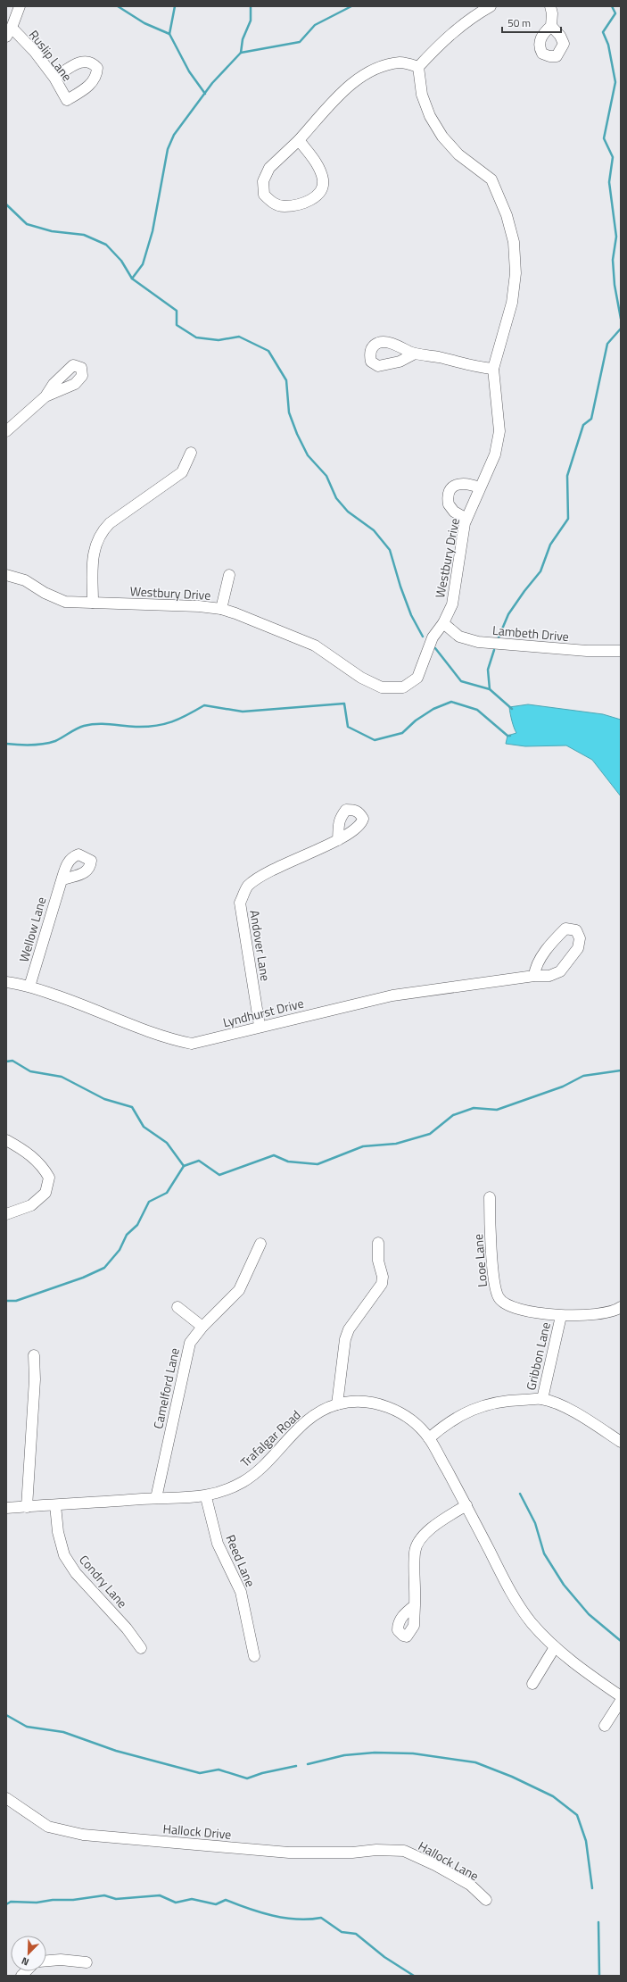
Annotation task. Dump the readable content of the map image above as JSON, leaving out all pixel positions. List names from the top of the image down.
{
  "streets": {
    "street": [
      "Ruslip Lane",
      "Westbury Drive",
      "Lambeth Drive",
      "Wellow Lane",
      "Andover Lane",
      "Lyndhurst Drive",
      "Looe Lane",
      "Gribbon Lane",
      "Camelford Lane",
      "Trafalgar Road",
      "Reed Lane",
      "Condry Lane",
      "Hallock Drive",
      "Hallock Lane"
    ]
  },
  "crossings": [
    ["Westbury Drive", "Lambeth Drive"],
    ["Wellow Lane", "Lyndhurst Drive"],
    ["Andover Lane", "Lyndhurst Drive"],
    ["Looe Lane", "Gribbon Lane"],
    ["Camelford Lane", "Trafalgar Road"],
    ["Trafalgar Road", "Reed Lane"],
    ["Trafalgar Road", "Condry Lane"],
    ["Hallock Drive", "Hallock Lane"]
  ],
  "scale_bar": "50 m",
  "north": "bottom left"
}
